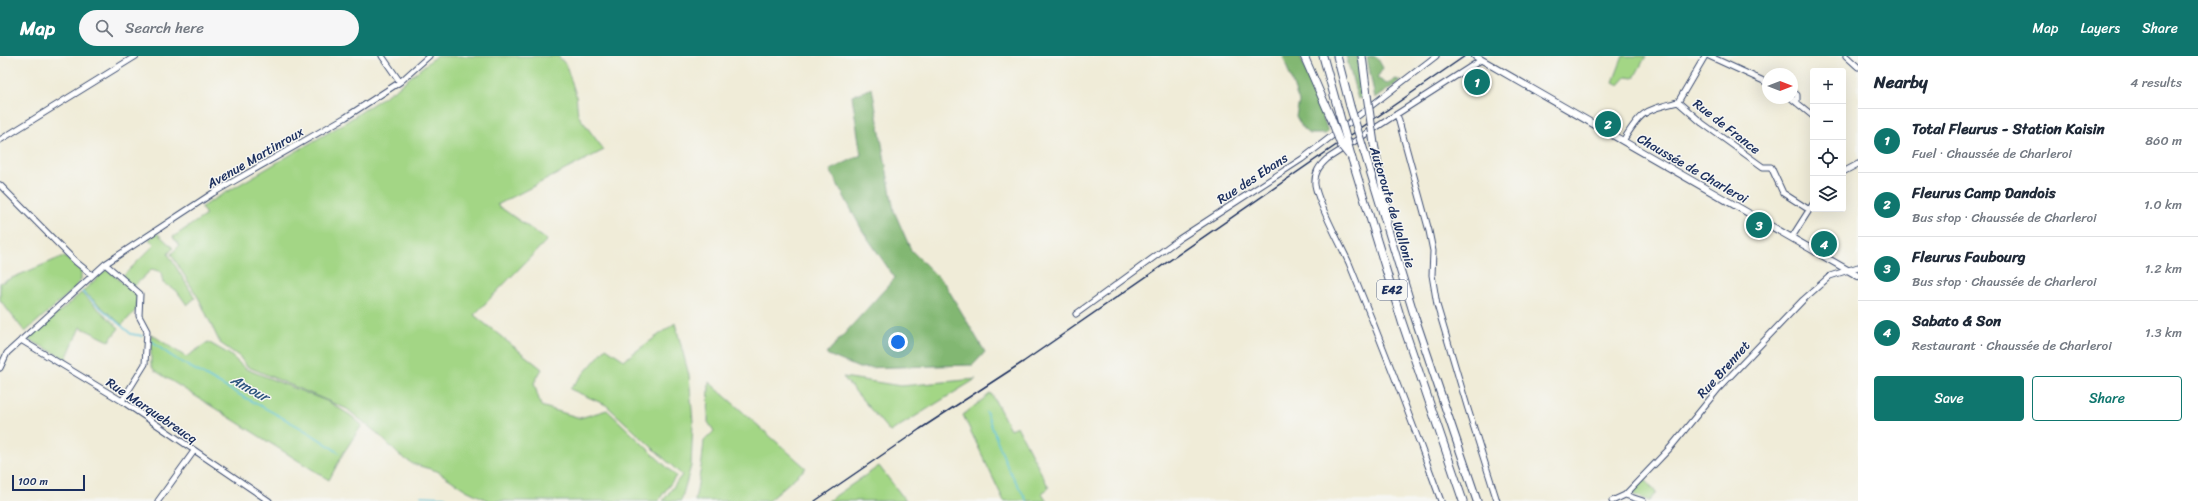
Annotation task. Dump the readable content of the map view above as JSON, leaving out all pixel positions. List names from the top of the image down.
{
  "streets": {
    "highway": ["Autoroute de Wallonie", "E42"],
    "main road": ["Chaussée de Charleroi"],
    "street": [
      "Rue de France",
      "Avenue Martinroux",
      "Rue des Ebans",
      "Rue Brennet",
      "Rue Marquebreucq"
    ]
  },
  "crossings": [
    ["Avenue Martinroux", "Rue Marquebreucq"],
    ["Chaussée de Charleroi", "Rue Brennet"]
  ],
  "water": ["Amour"],
  "scale_bar": "100 m",
  "north": "right",
  "page": {
    "header": "Map",
    "search": "Search here",
    "nav": ["Map", "Layers", "Share"],
    "heading": ["Nearby", "4 results"],
    "pins": [
      "1",
      "2",
      "3",
      "4"
    ],
    "map_buttons": ["+", "−"],
    "list": [
      {
        "mark": "1",
        "name": "Total Fleurus - Station Kaisin",
        "note": "Fuel · Chaussée de Charleroi",
        "value": "860 m"
      },
      {
        "mark": "2",
        "name": "Fleurus Camp Dandois",
        "note": "Bus stop · Chaussée de Charleroi",
        "value": "1.0 km"
      },
      {
        "mark": "3",
        "name": "Fleurus Faubourg",
        "note": "Bus stop · Chaussée de Charleroi",
        "value": "1.2 km"
      },
      {
        "mark": "4",
        "name": "Sabato & Son",
        "note": "Restaurant · Chaussée de Charleroi",
        "value": "1.3 km"
      }
    ],
    "buttons": ["Save", "Share"],
    "scale": "100 m"
  }
}
